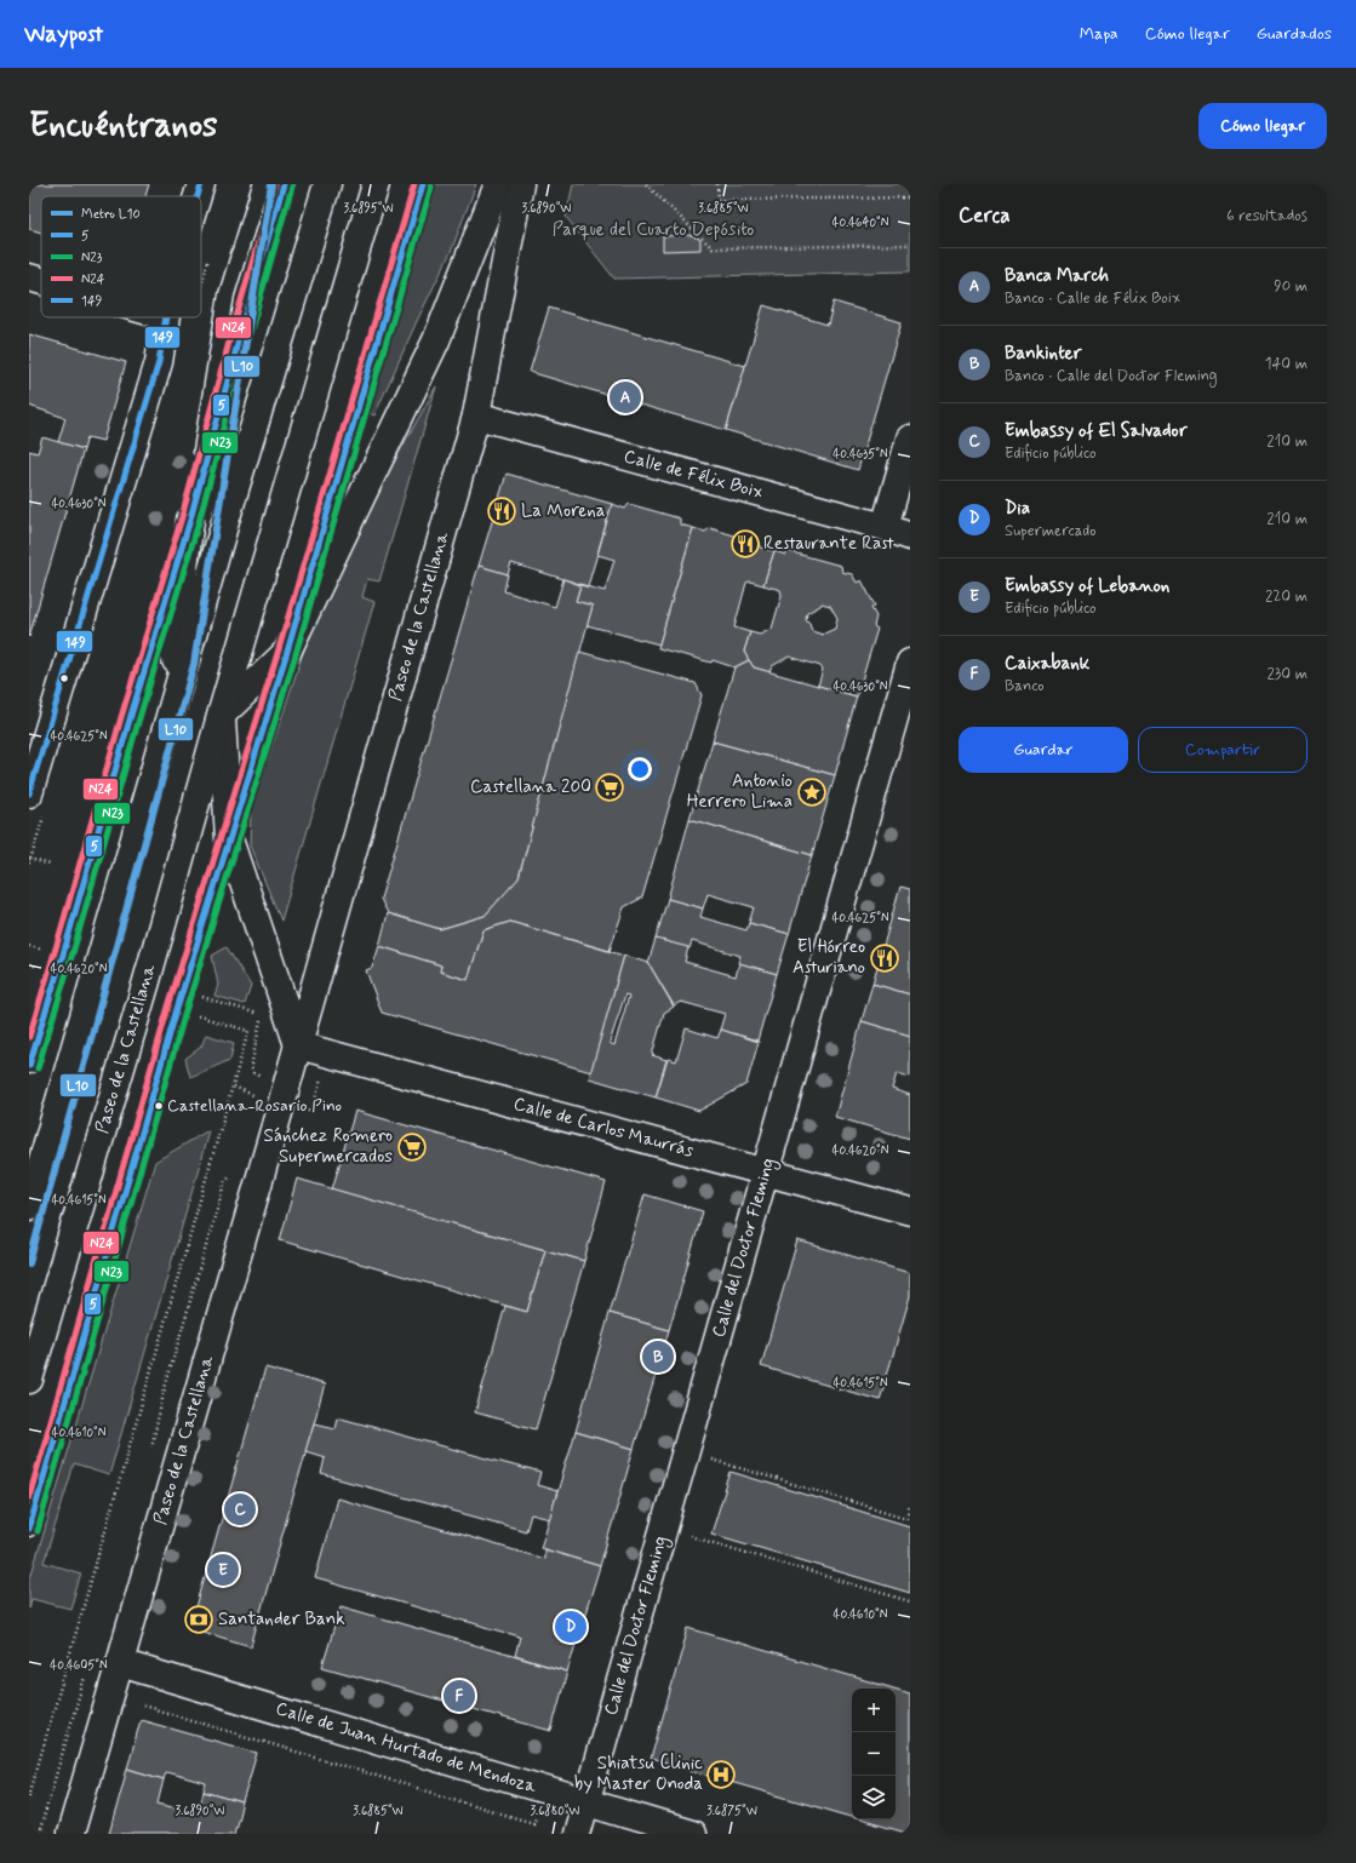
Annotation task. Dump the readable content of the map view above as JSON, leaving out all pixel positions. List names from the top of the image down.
{
  "streets": {
    "main road": [
      "Calle de Félix Boix",
      "Paseo de la Castellana",
      "Calle de Carlos Maurrás",
      "Calle del Doctor Fleming",
      "Calle de Juan Hurtado de Mendoza"
    ]
  },
  "crossings": [
    ["Calle de Félix Boix", "Paseo de la Castellana"],
    ["Paseo de la Castellana", "Calle de Carlos Maurrás"],
    ["Paseo de la Castellana", "Calle de Juan Hurtado de Mendoza"],
    ["Calle de Carlos Maurrás", "Calle del Doctor Fleming"],
    ["Calle del Doctor Fleming", "Calle de Juan Hurtado de Mendoza"]
  ],
  "parks": ["Parque del Cuarto Depósito"],
  "places": {
    "restaurant": ["La Morena", "Restaurante Rast", "El Hórreo Asturiano"],
    "supermarket": ["Castellana 200", "Sánchez Romero Supermercados"],
    "place": ["Antonio Herrero Lima"],
    "other": ["Castellana-Rosario Pino"],
    "bank": ["Santander Bank"],
    "hospital": ["Shiatsu Clinic by Master Onoda"]
  },
  "lines": [
    "metro line L10",
    "transit line 5",
    "transit line N24",
    "transit line 149",
    "transit line N23"
  ],
  "legend": [
    "Metro L10",
    "5",
    "N23",
    "N24",
    "149"
  ],
  "page": {
    "header": "Waypost",
    "nav": ["Mapa", "Cómo llegar", "Guardados"],
    "buttons": [
      "Cómo llegar",
      ["Guardar", "Compartir"]
    ],
    "title": "Encuéntranos",
    "heading": ["Cerca", "6 resultados"],
    "list": [
      {
        "mark": "A",
        "name": "Banca March",
        "note": "Banco · Calle de Félix Boix",
        "value": "90 m"
      },
      {
        "mark": "B",
        "name": "Bankinter",
        "note": "Banco · Calle del Doctor Fleming",
        "value": "140 m"
      },
      {
        "mark": "C",
        "name": "Embassy of El Salvador",
        "note": "Edificio público",
        "value": "210 m"
      },
      {
        "mark": "D",
        "name": "Dia",
        "note": "Supermercado",
        "value": "210 m"
      },
      {
        "mark": "E",
        "name": "Embassy of Lebanon",
        "note": "Edificio público",
        "value": "220 m"
      },
      {
        "mark": "F",
        "name": "Caixabank",
        "note": "Banco",
        "value": "230 m"
      }
    ],
    "pins": [
      "A",
      "B",
      "C",
      "E",
      "D",
      "F"
    ],
    "map_buttons": ["+", "−"]
  },
  "coordinates": [
    "3.6895°W",
    "3.6890°W",
    "3.6885°W",
    "40.4640°N",
    "40.4635°N",
    "40.4630°N",
    "40.4625°N",
    "40.4620°N",
    "40.4615°N",
    "40.4610°N",
    "40.4605°N",
    "3.6880°W",
    "3.6875°W"
  ]
}
